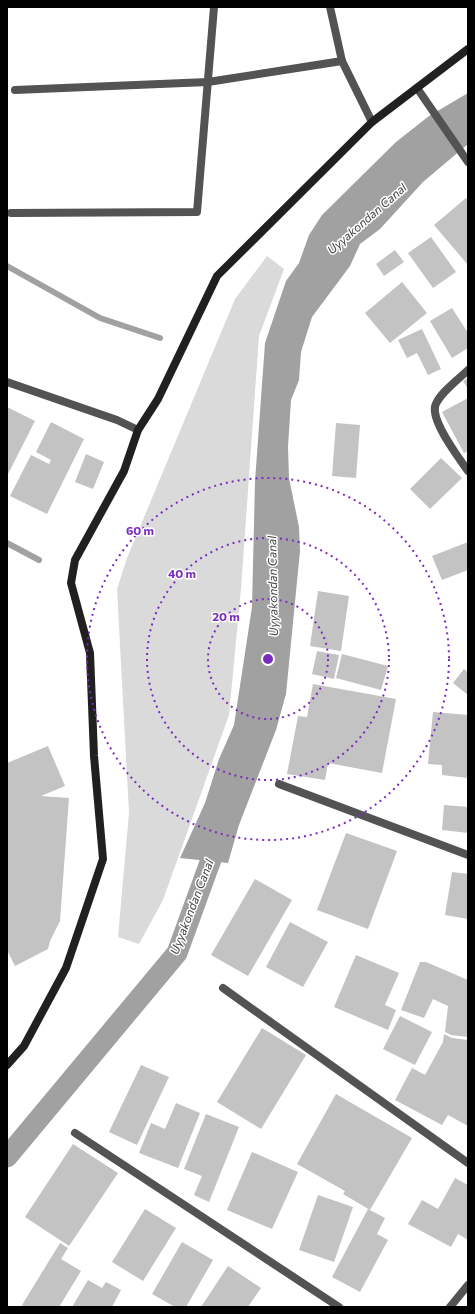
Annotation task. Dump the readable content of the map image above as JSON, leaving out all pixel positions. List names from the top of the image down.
{
  "water": ["Uyyakondan Canal"],
  "rings": ["60 m", "40 m", "20 m"]
}
